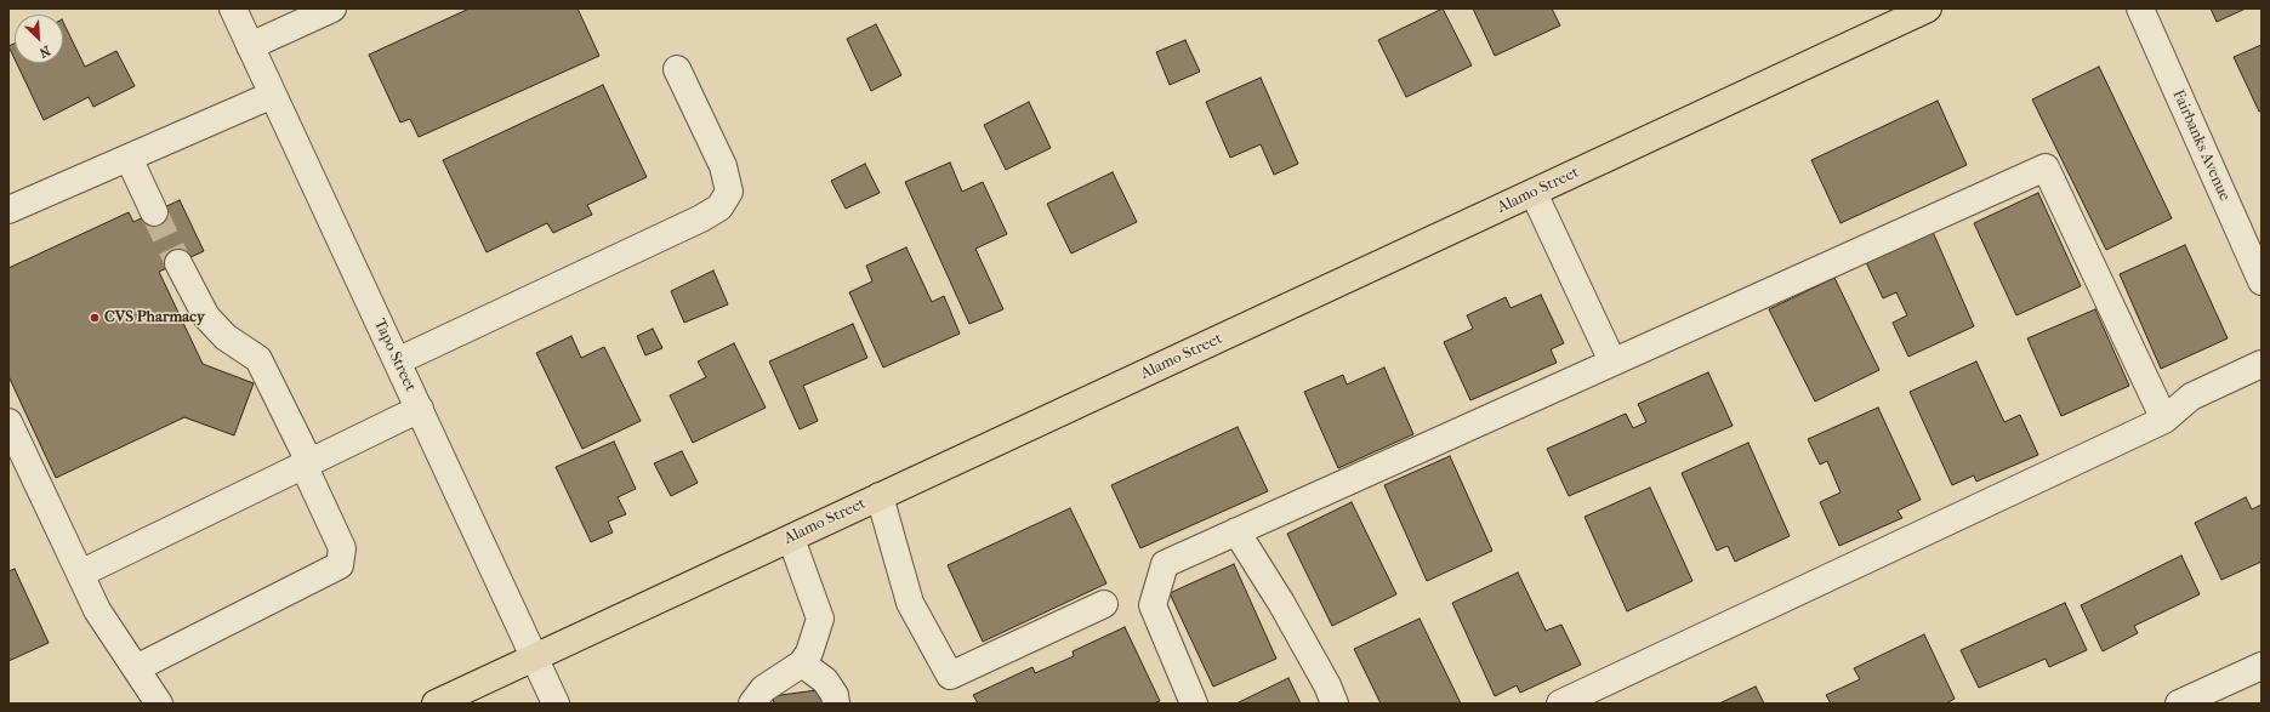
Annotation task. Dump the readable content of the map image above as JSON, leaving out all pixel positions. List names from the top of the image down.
{
  "streets": {
    "main road": ["Alamo Street"],
    "street": ["Fairbanks Avenue", "Tapo Street"]
  },
  "crossings": [
    ["Alamo Street", "Tapo Street"]
  ],
  "places": ["CVS Pharmacy"],
  "north": "bottom right"
}
